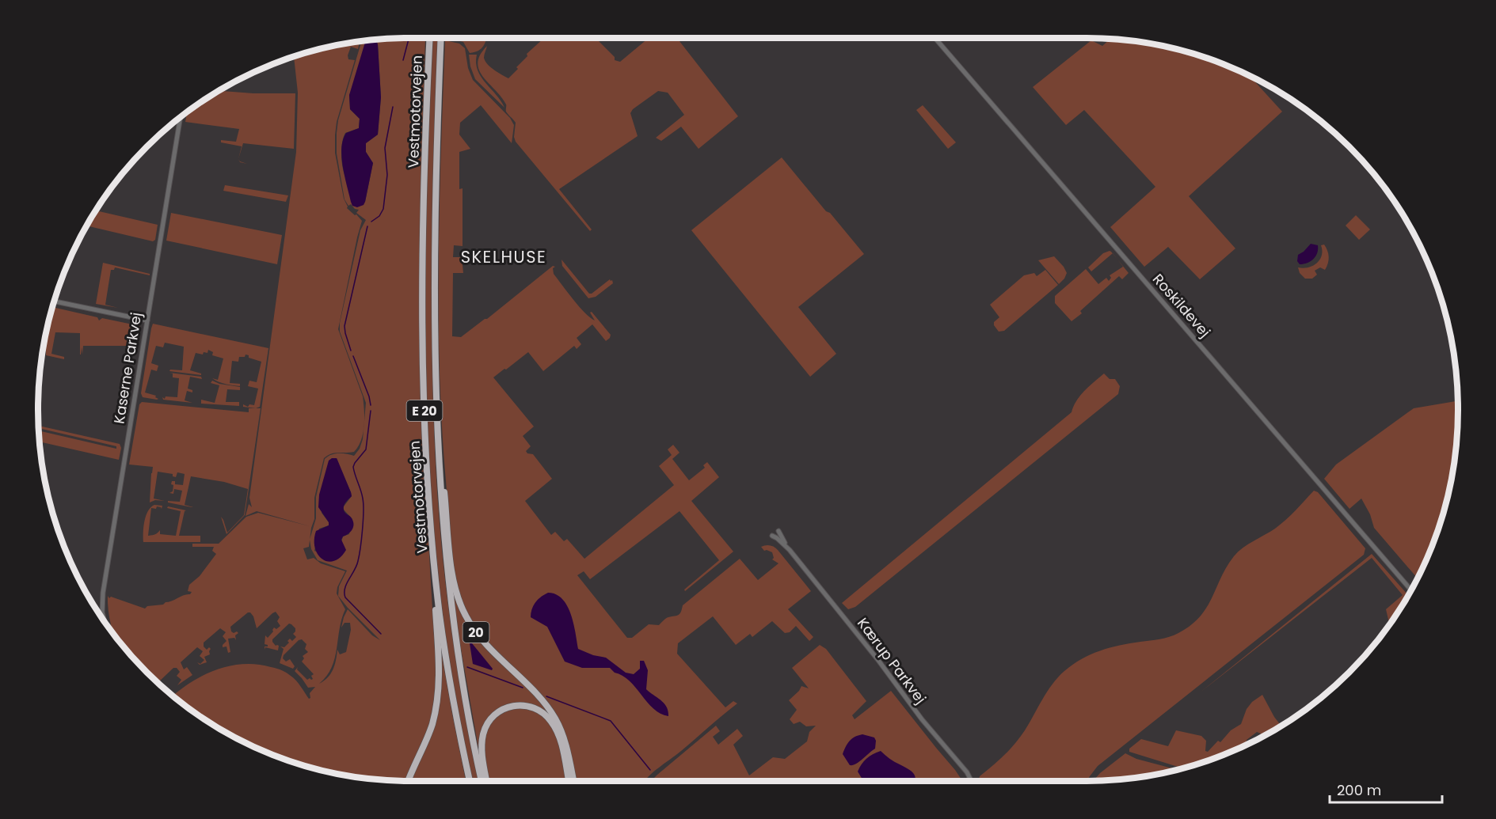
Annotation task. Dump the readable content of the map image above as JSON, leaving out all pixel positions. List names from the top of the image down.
{
  "streets": {
    "highway": ["Vestmotorvejen", "E 20", "20"],
    "street": ["Roskildevej", "Kaserne Parkvej", "Kærup Parkvej"]
  },
  "crossings": [
    ["Vestmotorvejen", "20"]
  ],
  "districts": ["SKELHUSE"],
  "scale_bar": "200 m"
}
